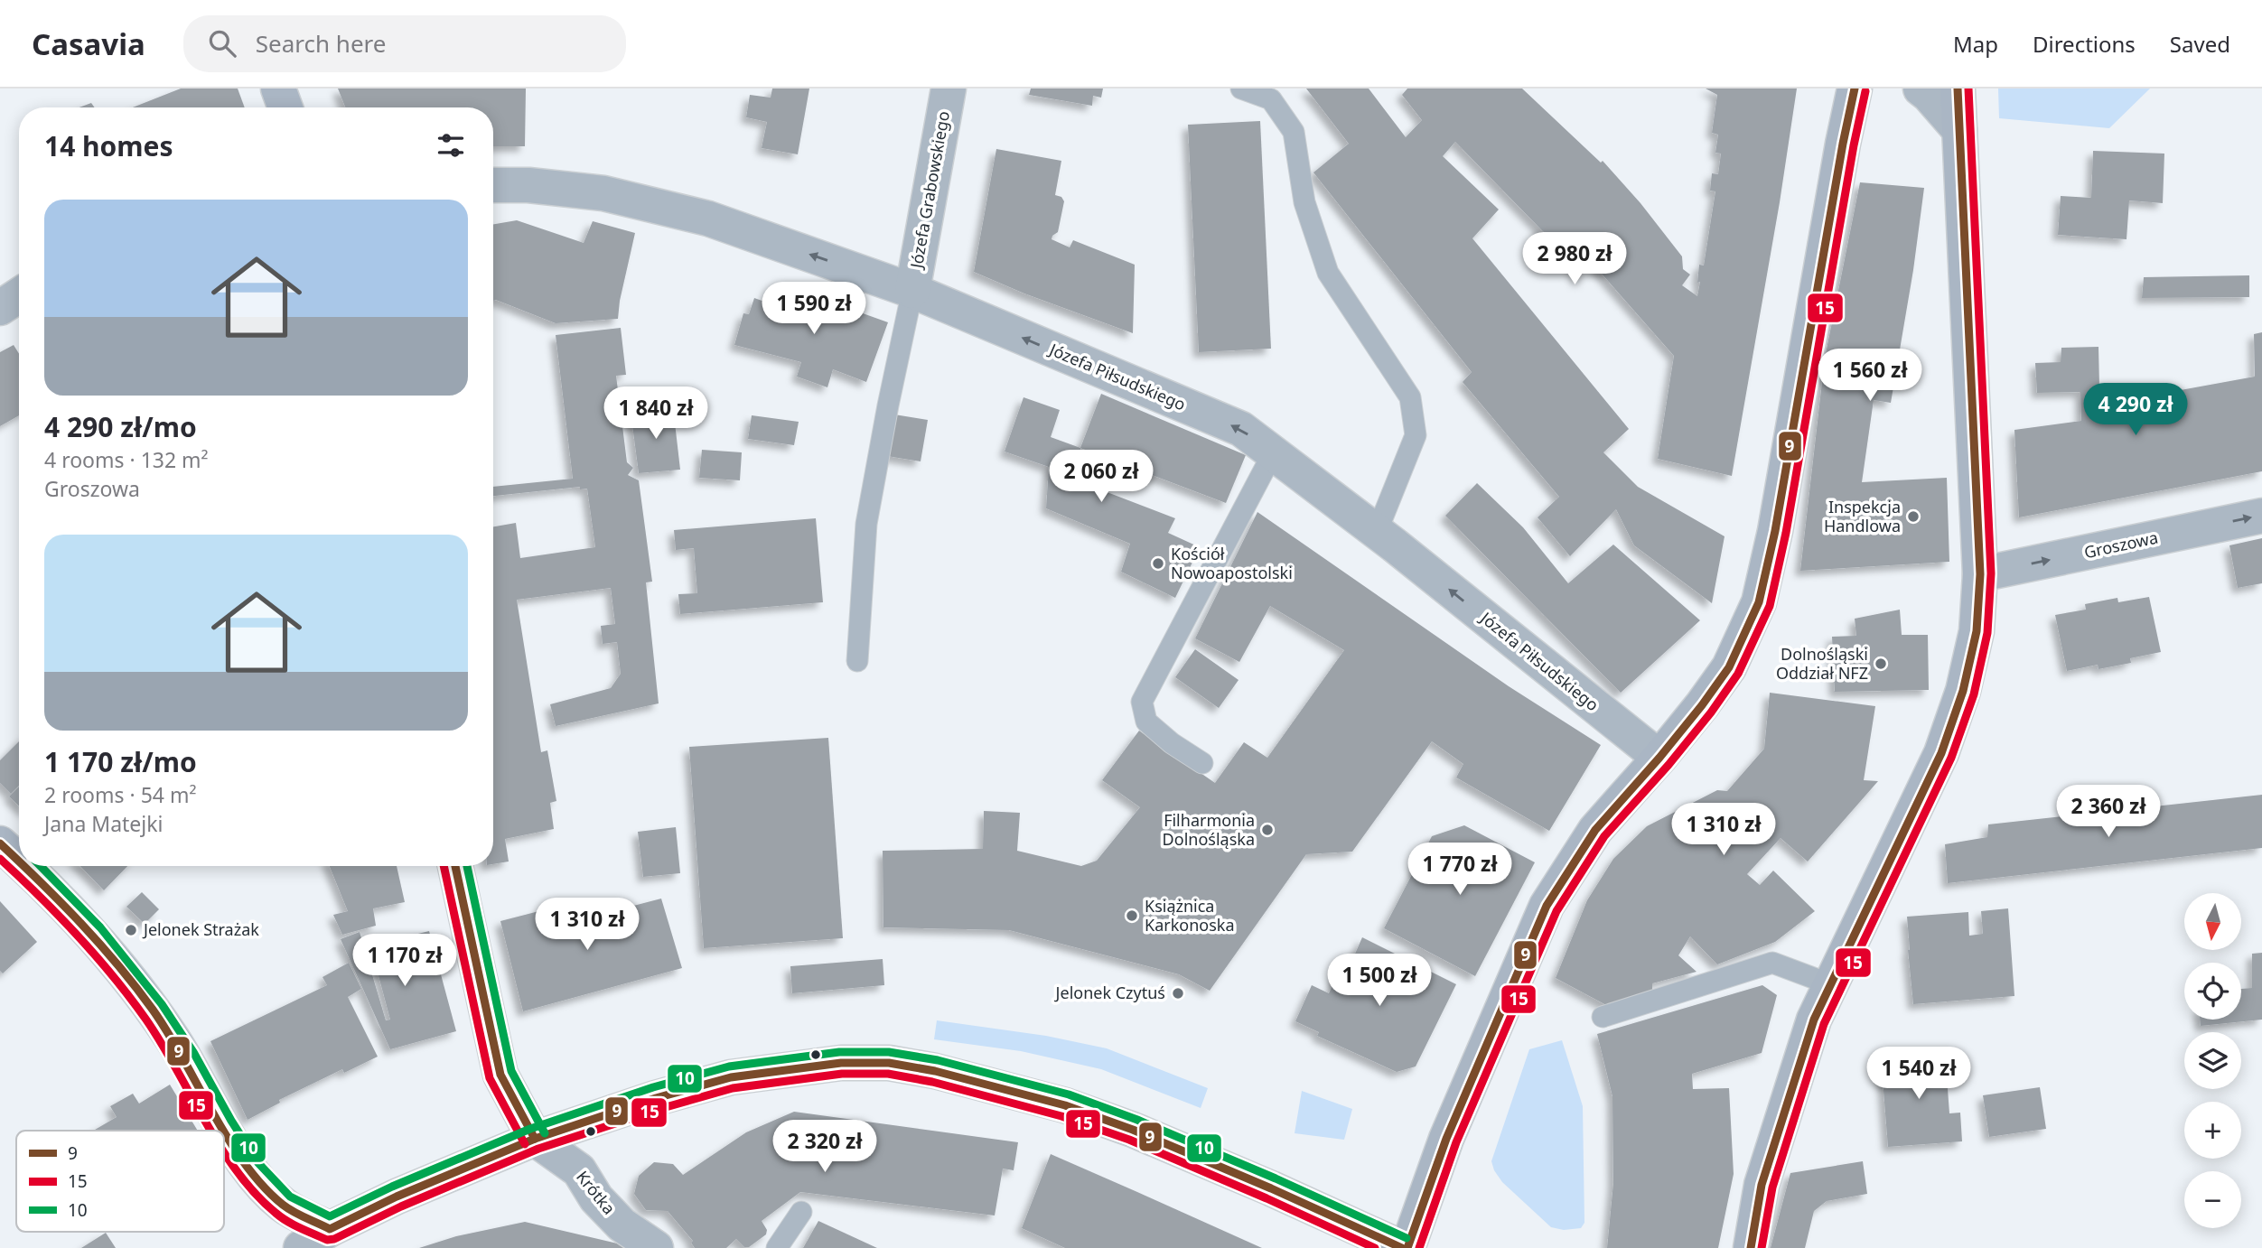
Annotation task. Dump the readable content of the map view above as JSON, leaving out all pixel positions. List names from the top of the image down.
{
  "streets": {
    "street": [
      "Józefa Grabowskiego",
      "Józefa Piłsudskiego",
      "Groszowa",
      "Krótka"
    ]
  },
  "crossings": [
    ["Józefa Grabowskiego", "Józefa Piłsudskiego"]
  ],
  "one_way": ["Józefa Piłsudskiego", "Groszowa"],
  "places": [
    "Inspekcja Handlowa",
    "Kościół Nowoapostolski",
    "Dolnośląski Oddział NFZ",
    "Filharmonia Dolnośląska",
    "Książnica Karkonoska",
    "Jelonek Strażak",
    "Jelonek Czytuś"
  ],
  "lines": ["transit line 9", "transit line 15", "transit line 10"],
  "legend": ["9", "15", "10"],
  "north": "bottom",
  "page": {
    "header": "Casavia",
    "search": "Search here",
    "nav": ["Map", "Directions", "Saved"],
    "heading": "14 homes",
    "list": [
      {
        "name": "4 290 zł/mo",
        "note": "4 rooms · 132 m² · Groszowa"
      },
      {
        "name": "1 170 zł/mo",
        "note": "2 rooms · 54 m² · Jana Matejki"
      }
    ],
    "price": [
      "2 980 zł",
      "1 590 zł",
      "1 560 zł",
      "4 290 zł",
      "1 840 zł",
      "2 060 zł",
      "2 360 zł",
      "1 310 zł",
      "1 770 zł",
      "1 310 zł",
      "1 170 zł",
      "1 500 zł",
      "1 540 zł",
      "2 320 zł"
    ],
    "map_buttons": ["+", "−"]
  }
}
